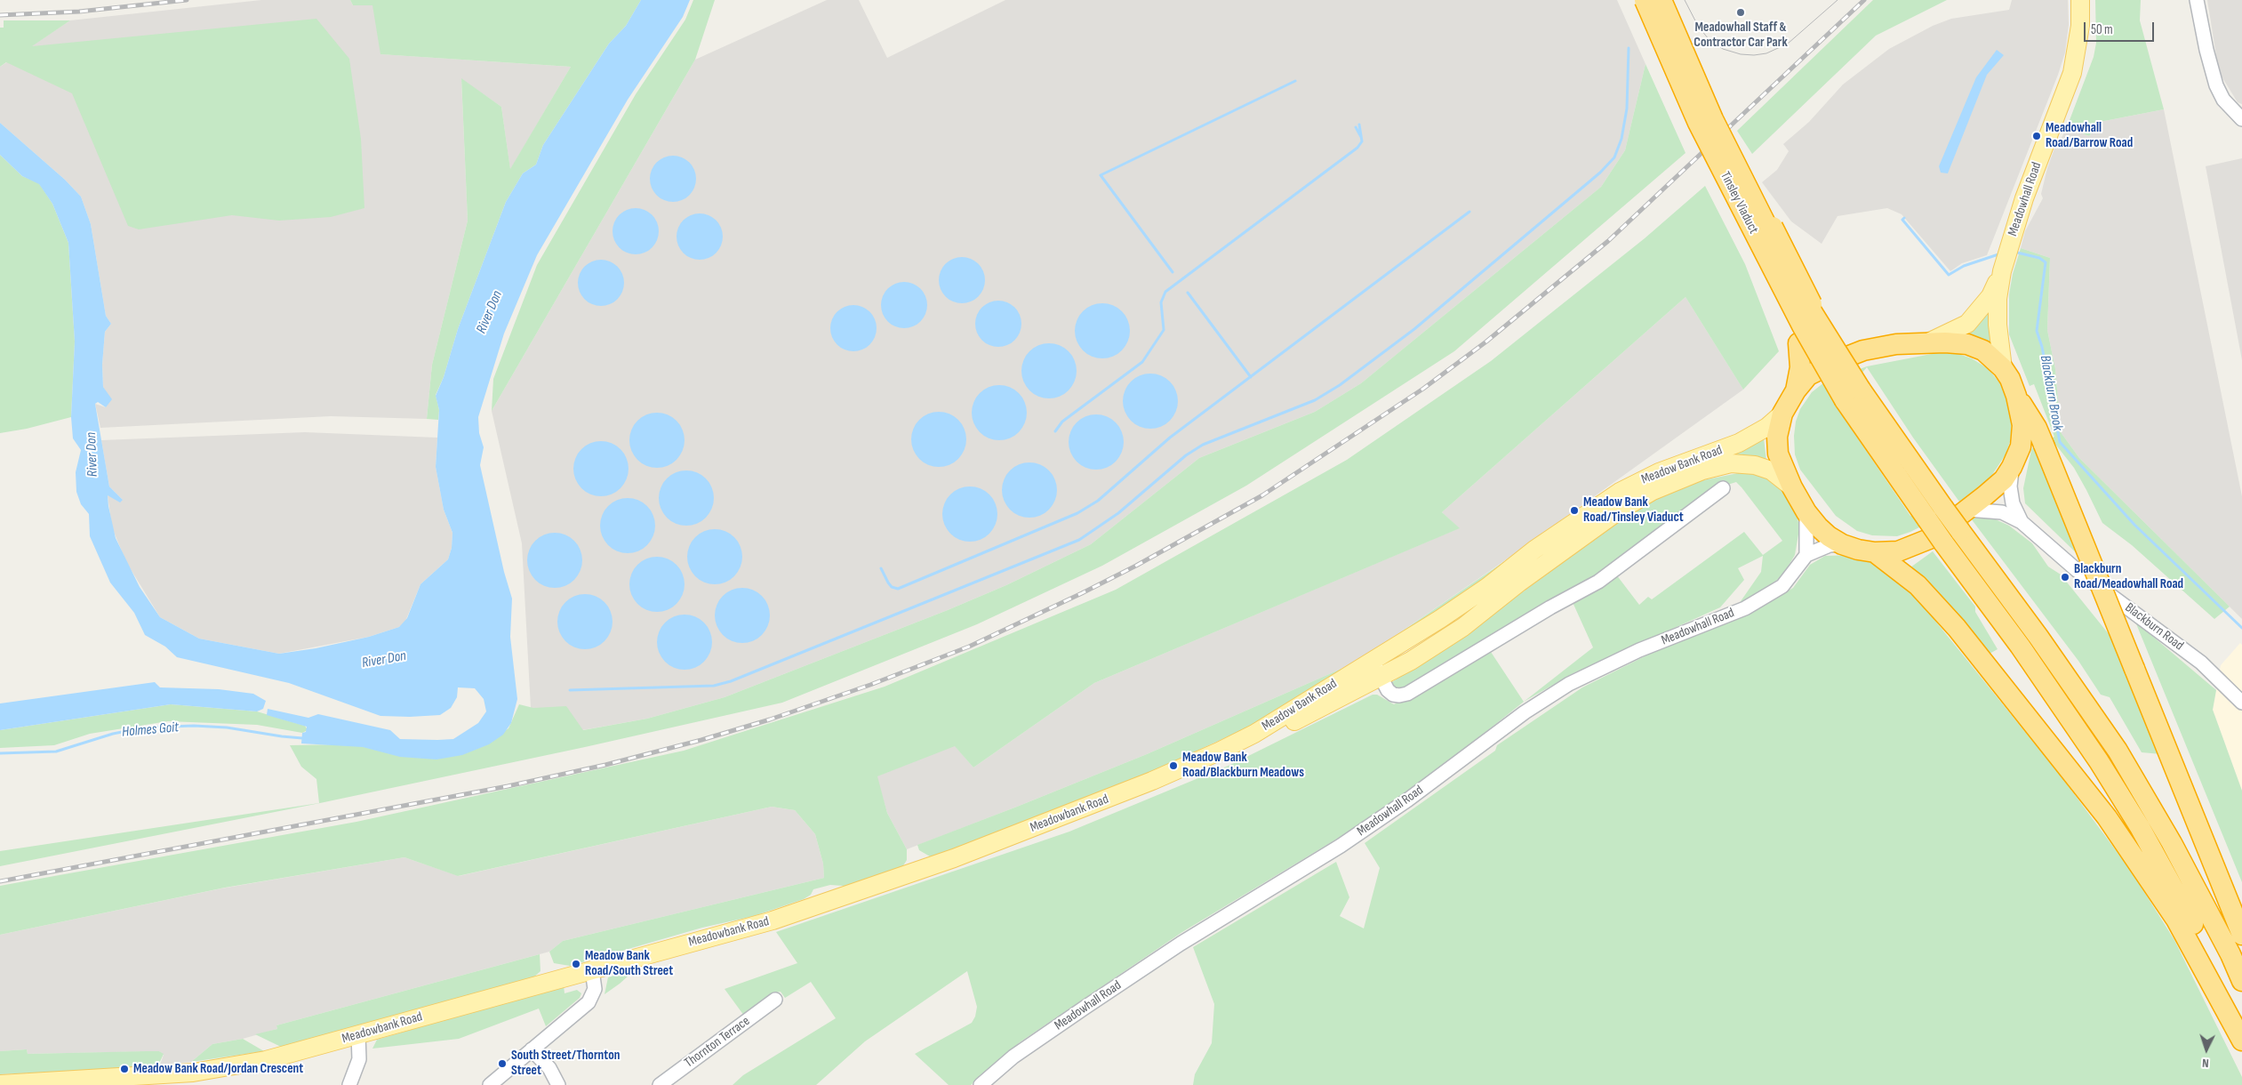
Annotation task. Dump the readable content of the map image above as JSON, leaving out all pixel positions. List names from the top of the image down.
{
  "streets": {
    "highway": ["Tinsley Viaduct"],
    "main road": ["Meadowhall Road", "Meadow Bank Road", "Meadowbank Road"],
    "street": ["Blackburn Road", "Thornton Terrace"]
  },
  "crossings": [
    ["Meadow Bank Road", "Meadowbank Road"]
  ],
  "water": ["River Don", "Blackburn Brook", "Holmes Goit"],
  "places": [
    "Meadowhall Staff & Contractor Car Park",
    "Meadowhall Road/Barrow Road",
    "Meadow Bank Road/Tinsley Viaduct",
    "Blackburn Road/Meadowhall Road",
    "Meadow Bank Road/Blackburn Meadows",
    "Meadow Bank Road/South Street",
    "South Street/Thornton Street",
    "Meadow Bank Road/Jordan Crescent"
  ],
  "scale_bar": "50 m",
  "north": "bottom"
}
